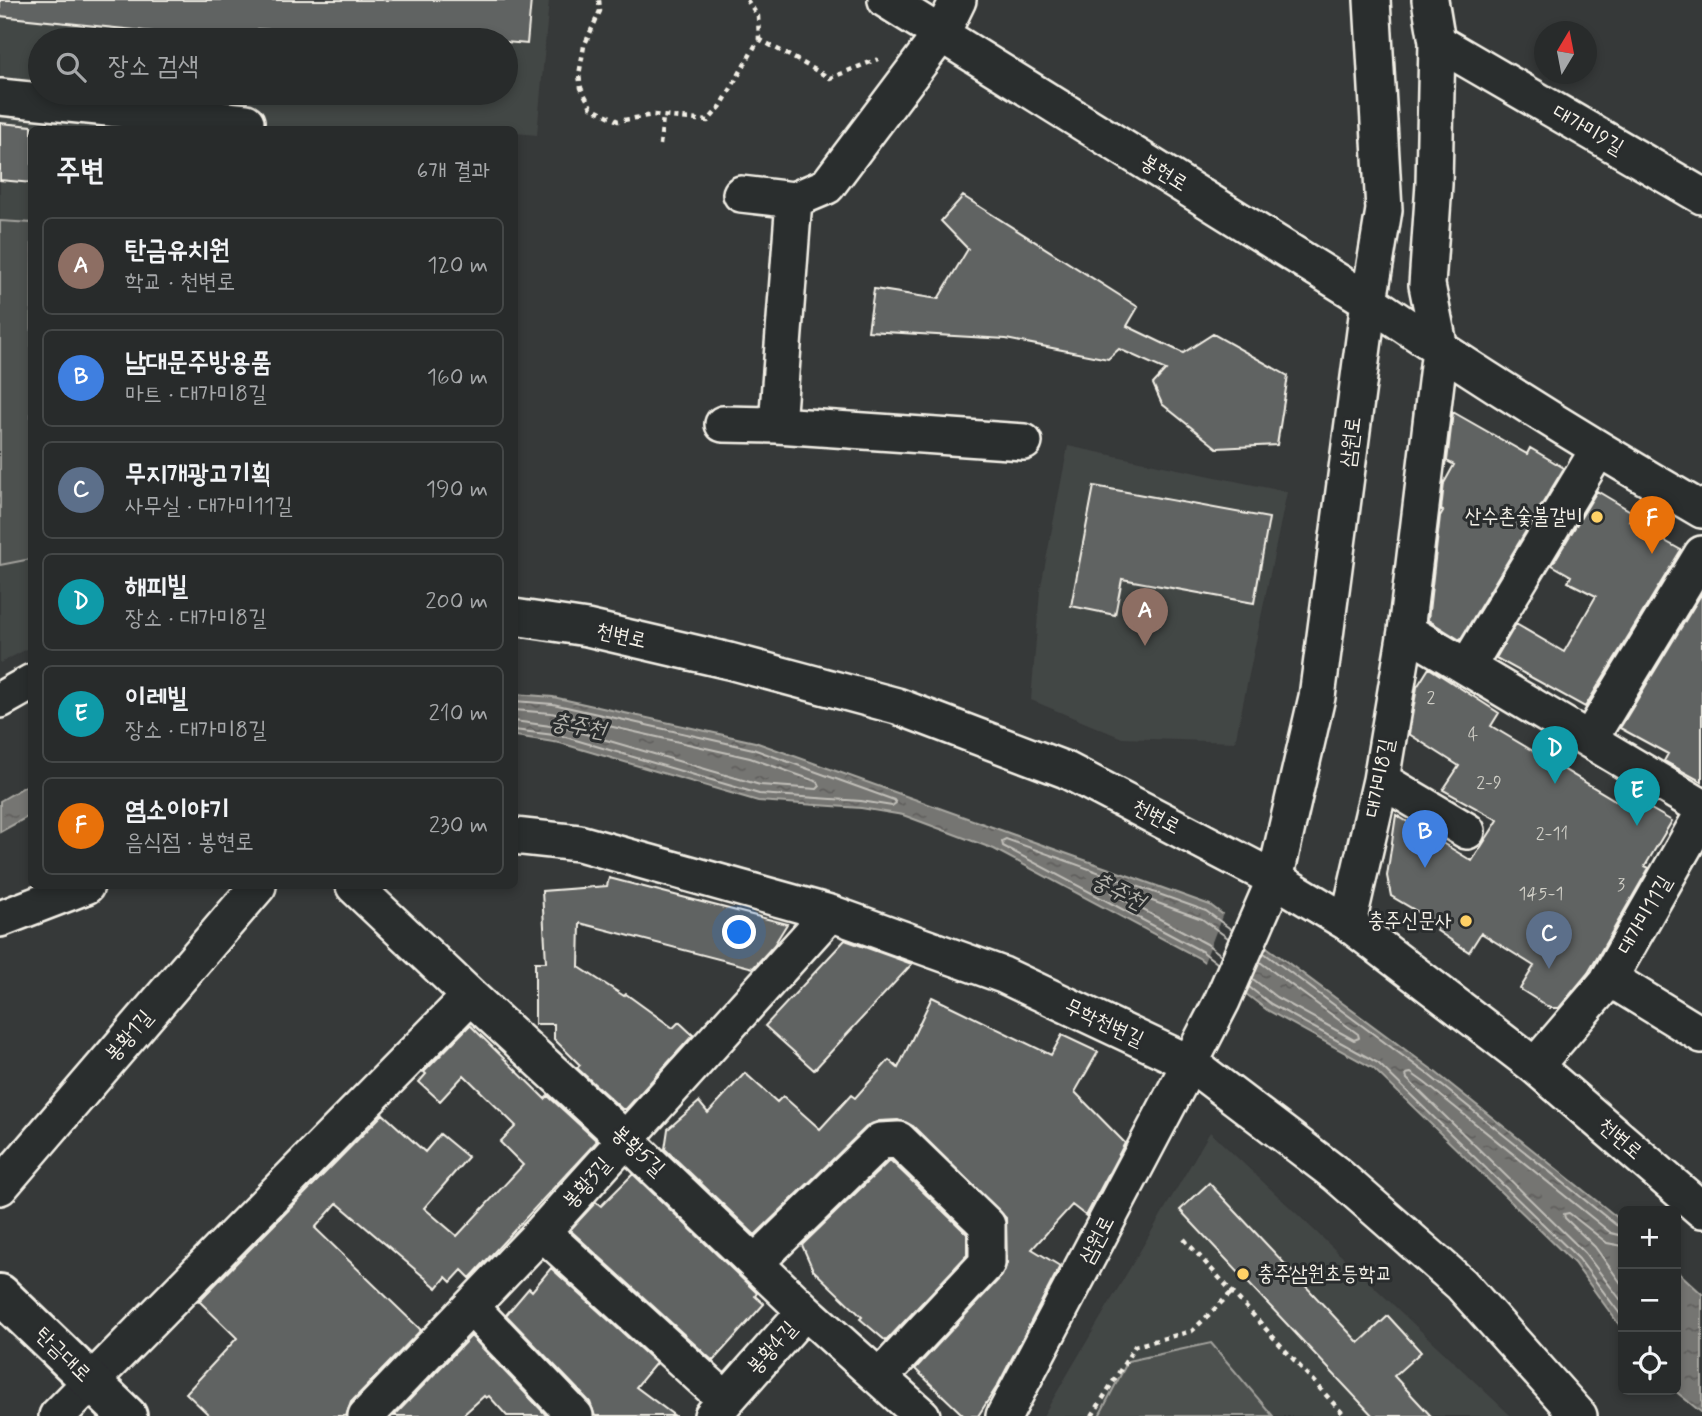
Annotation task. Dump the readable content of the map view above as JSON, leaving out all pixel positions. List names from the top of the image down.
{
  "streets": {
    "main road": ["탄금대로"],
    "street": [
      "대가미9길",
      "봉현로",
      "삼원로",
      "천변로",
      "대가미8길",
      "대가미11길",
      "무학천변길",
      "봉황1길",
      "봉황5길",
      "봉황3길",
      "봉황4길"
    ]
  },
  "crossings": [
    ["봉현로", "삼원로"],
    ["봉현로", "대가미8길"],
    ["삼원로", "천변로"],
    ["삼원로", "무학천변길"],
    ["천변로", "대가미8길"],
    ["천변로", "대가미11길"],
    ["무학천변길", "봉황3길"],
    ["봉황5길", "봉황3길"],
    ["봉황5길", "봉황4길"]
  ],
  "water": ["충주천"],
  "places": ["산수촌숯불갈비", "충주신문사", "충주삼원초등학교"],
  "house_numbers": [
    "2",
    "4",
    "2-9",
    "2-11",
    "3",
    "145-1"
  ],
  "north": "top",
  "page": {
    "search": "장소 검색",
    "heading": ["주변", "6개 결과"],
    "list": [
      {
        "mark": "A",
        "name": "탄금유치원",
        "note": "학교 · 천변로",
        "value": "120 m"
      },
      {
        "mark": "B",
        "name": "남대문주방용품",
        "note": "마트 · 대가미8길",
        "value": "160 m"
      },
      {
        "mark": "C",
        "name": "무지개광고기획",
        "note": "사무실 · 대가미11길",
        "value": "190 m"
      },
      {
        "mark": "D",
        "name": "해피빌",
        "note": "장소 · 대가미8길",
        "value": "200 m"
      },
      {
        "mark": "E",
        "name": "이레빌",
        "note": "장소 · 대가미8길",
        "value": "210 m"
      },
      {
        "mark": "F",
        "name": "염소이야기",
        "note": "음식점 · 봉현로",
        "value": "230 m"
      }
    ],
    "pins": [
      "F",
      "A",
      "D",
      "E",
      "B",
      "C"
    ],
    "map_buttons": ["+", "−"]
  }
}
